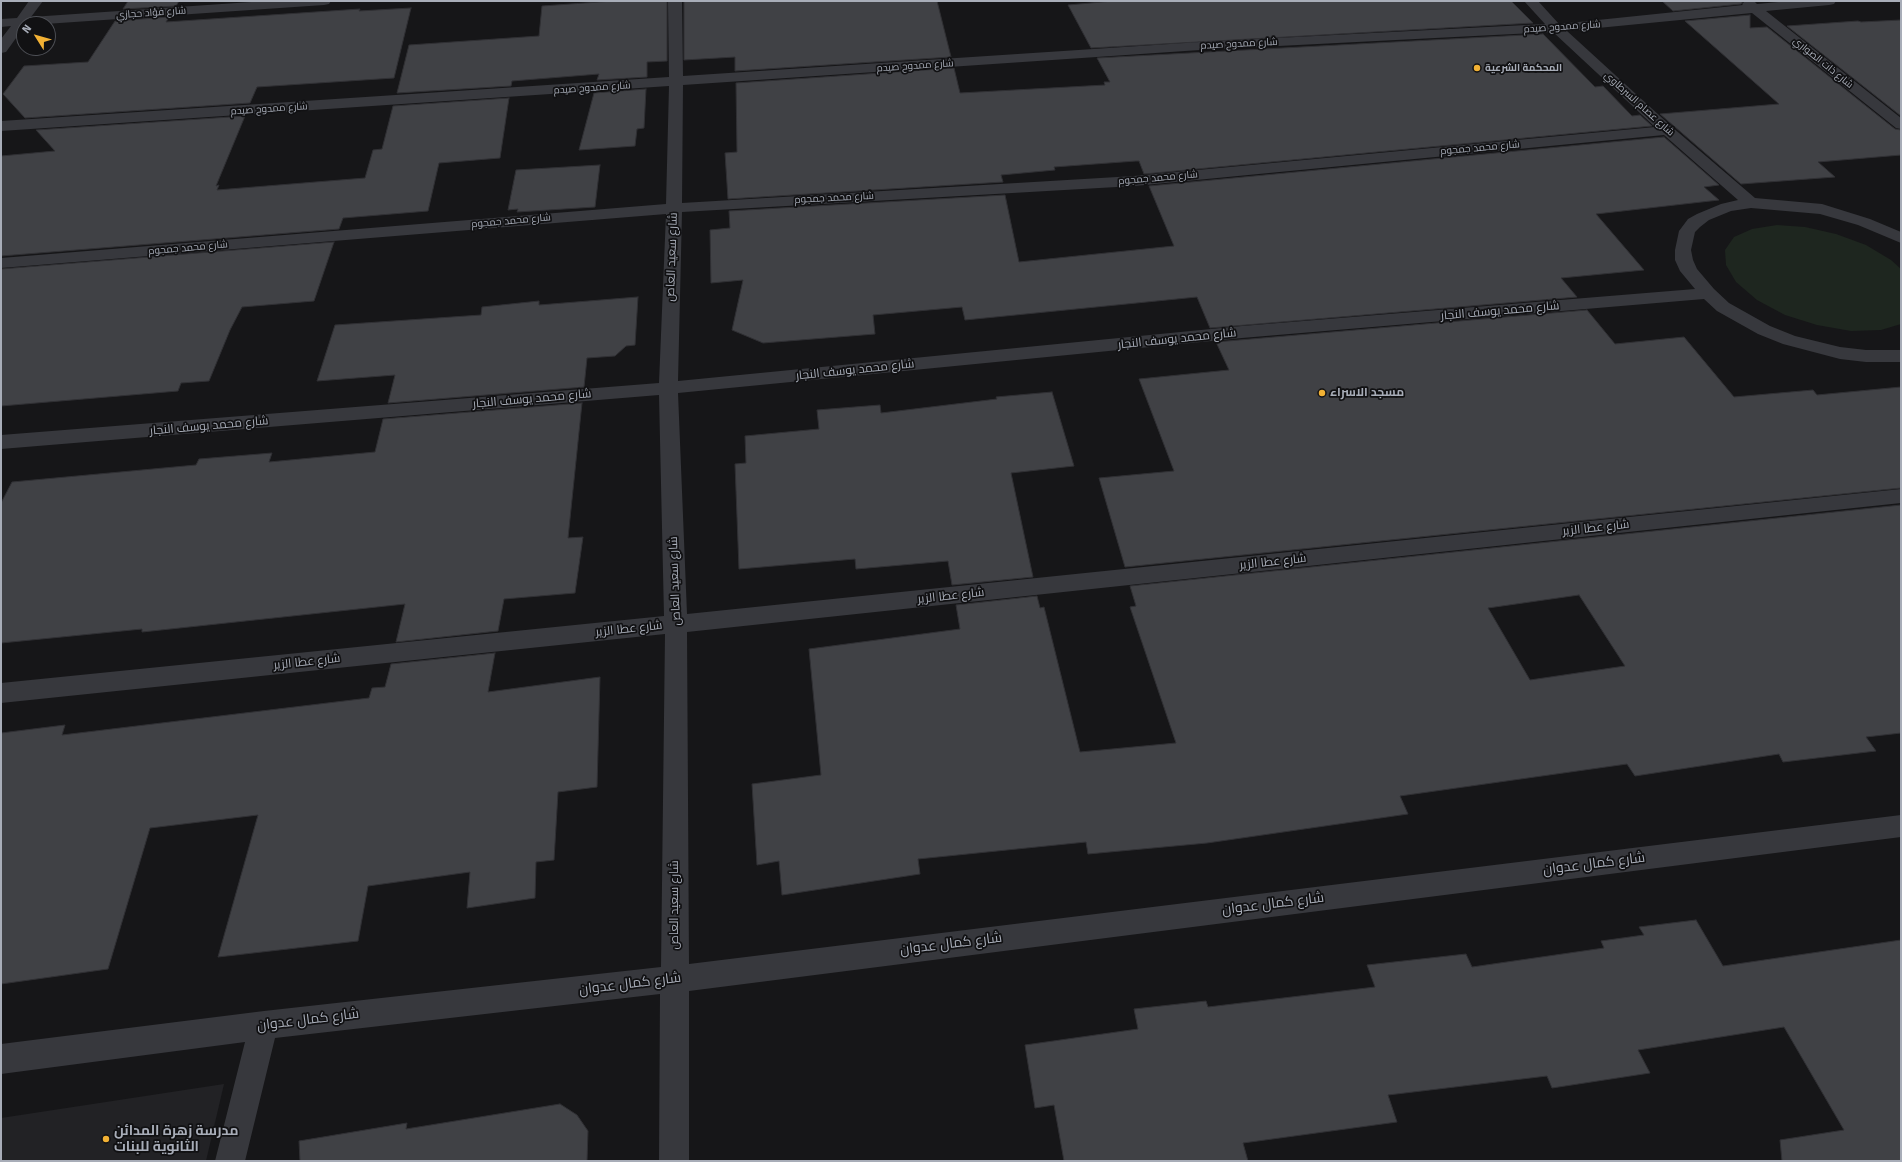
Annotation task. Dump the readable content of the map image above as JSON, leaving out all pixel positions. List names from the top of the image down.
{
  "streets": {
    "street": [
      "شارع فؤاد حجازي",
      "شارع ممدوح صيدم",
      "شارع ذات الصواري",
      "شارع عصام السرطاوي",
      "شارع محمد جمجوم",
      "شارع سعيد العاص",
      "شارع محمد يوسف النجار",
      "شارع عطا الزير",
      "شارع كمال عدوان"
    ]
  },
  "crossings": [
    ["شارع ممدوح صيدم", "شارع ذات الصواري"],
    ["شارع ممدوح صيدم", "شارع عصام السرطاوي"],
    ["شارع ممدوح صيدم", "شارع سعيد العاص"],
    ["شارع عصام السرطاوي", "شارع محمد جمجوم"],
    ["شارع محمد جمجوم", "شارع سعيد العاص"],
    ["شارع سعيد العاص", "شارع محمد يوسف النجار"],
    ["شارع سعيد العاص", "شارع عطا الزير"],
    ["شارع سعيد العاص", "شارع كمال عدوان"]
  ],
  "places": ["المحكمة الشرعية", "مسجد الاسراء", "مدرسة زهرة المدائن الثانوية للبنات"],
  "north": "top left"
}
